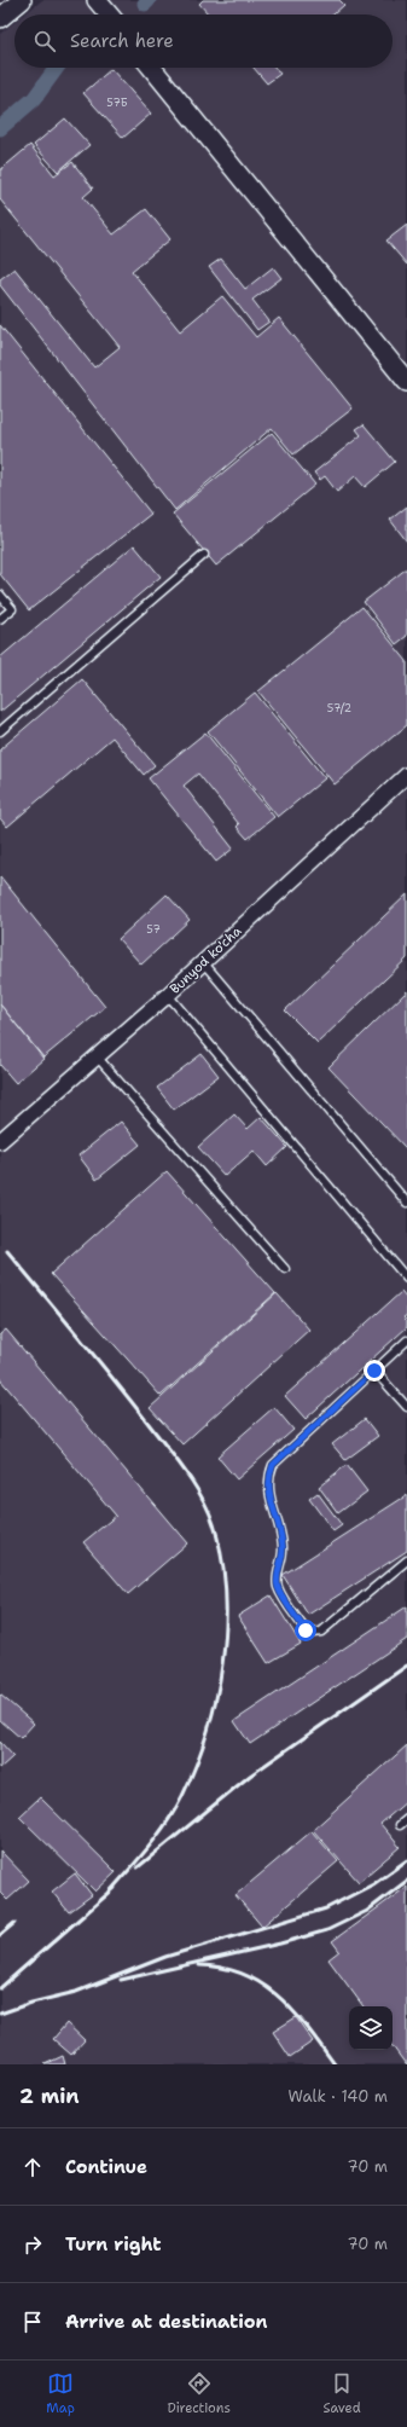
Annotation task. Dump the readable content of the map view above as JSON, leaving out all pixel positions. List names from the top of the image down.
{
  "streets": {
    "street": ["Bunyod ko'cha"]
  },
  "house_numbers": ["57Б", "57/2", "57"],
  "page": {
    "search": "Search here",
    "heading": ["2 min", "Walk · 140 m"],
    "list": [
      ["Continue", "70 m"],
      ["Turn right", "70 m"],
      "Arrive at destination"
    ],
    "nav": ["Map", "Directions", "Saved"]
  }
}
